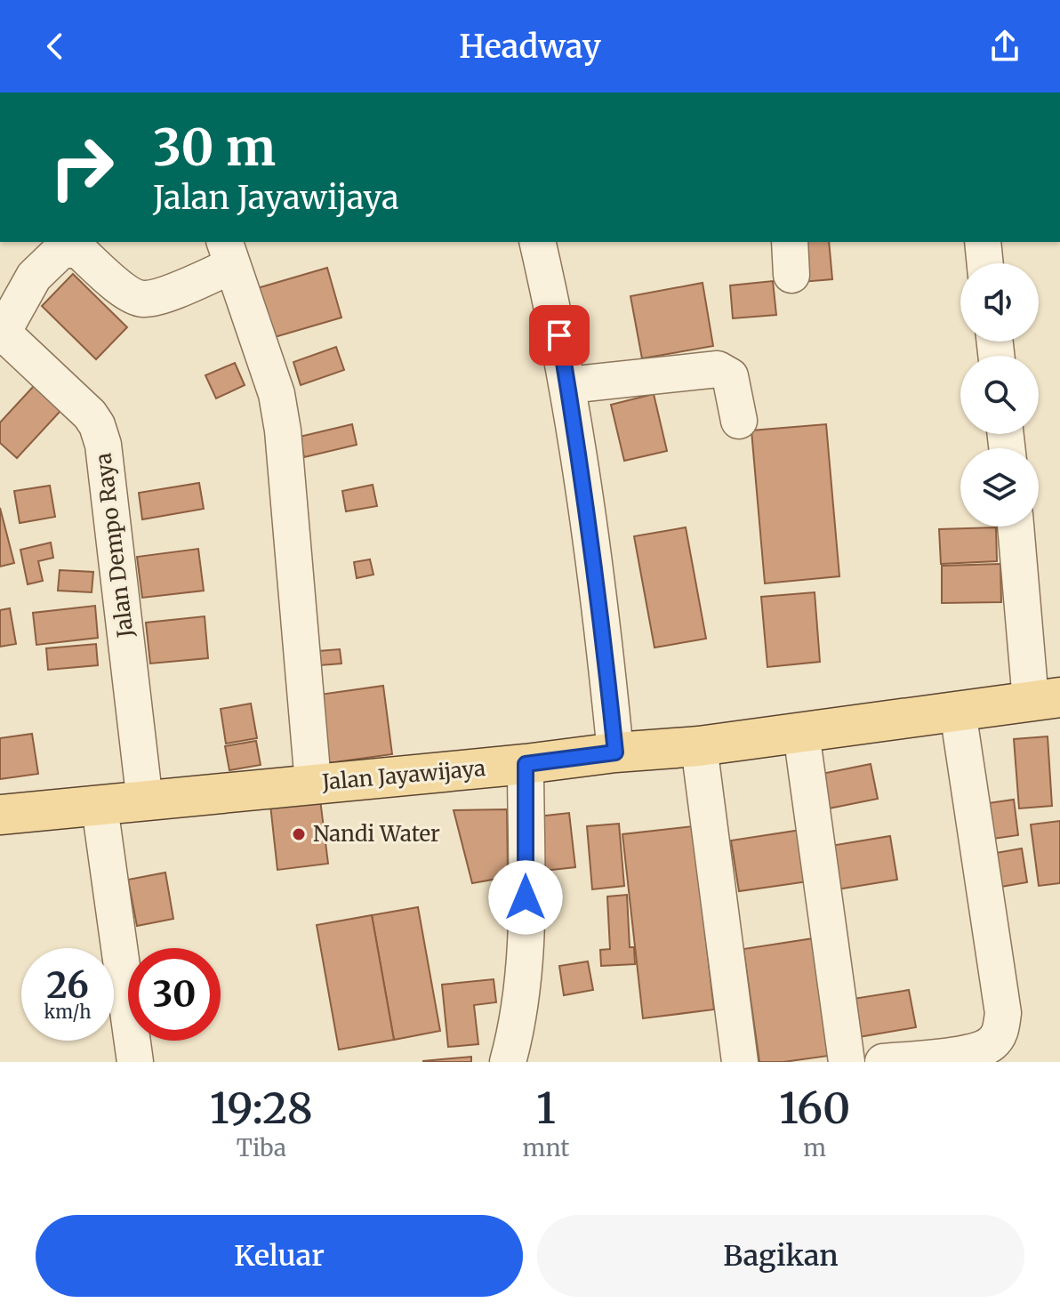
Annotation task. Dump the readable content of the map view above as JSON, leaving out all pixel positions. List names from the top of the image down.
{
  "streets": {
    "main road": ["Jalan Jayawijaya"],
    "street": ["Jalan Dempo Raya"]
  },
  "crossings": [
    ["Jalan Dempo Raya", "Jalan Jayawijaya"]
  ],
  "places": ["Nandi Water"],
  "page": {
    "header": "Headway",
    "turn": ["30 m", "Jalan Jayawijaya"],
    "speed": "26 km/h",
    "limit": "30",
    "eta": [
      "19:28",
      "Tiba",
      "1",
      "mnt",
      "160",
      "m"
    ],
    "buttons": ["Keluar", "Bagikan"]
  }
}
